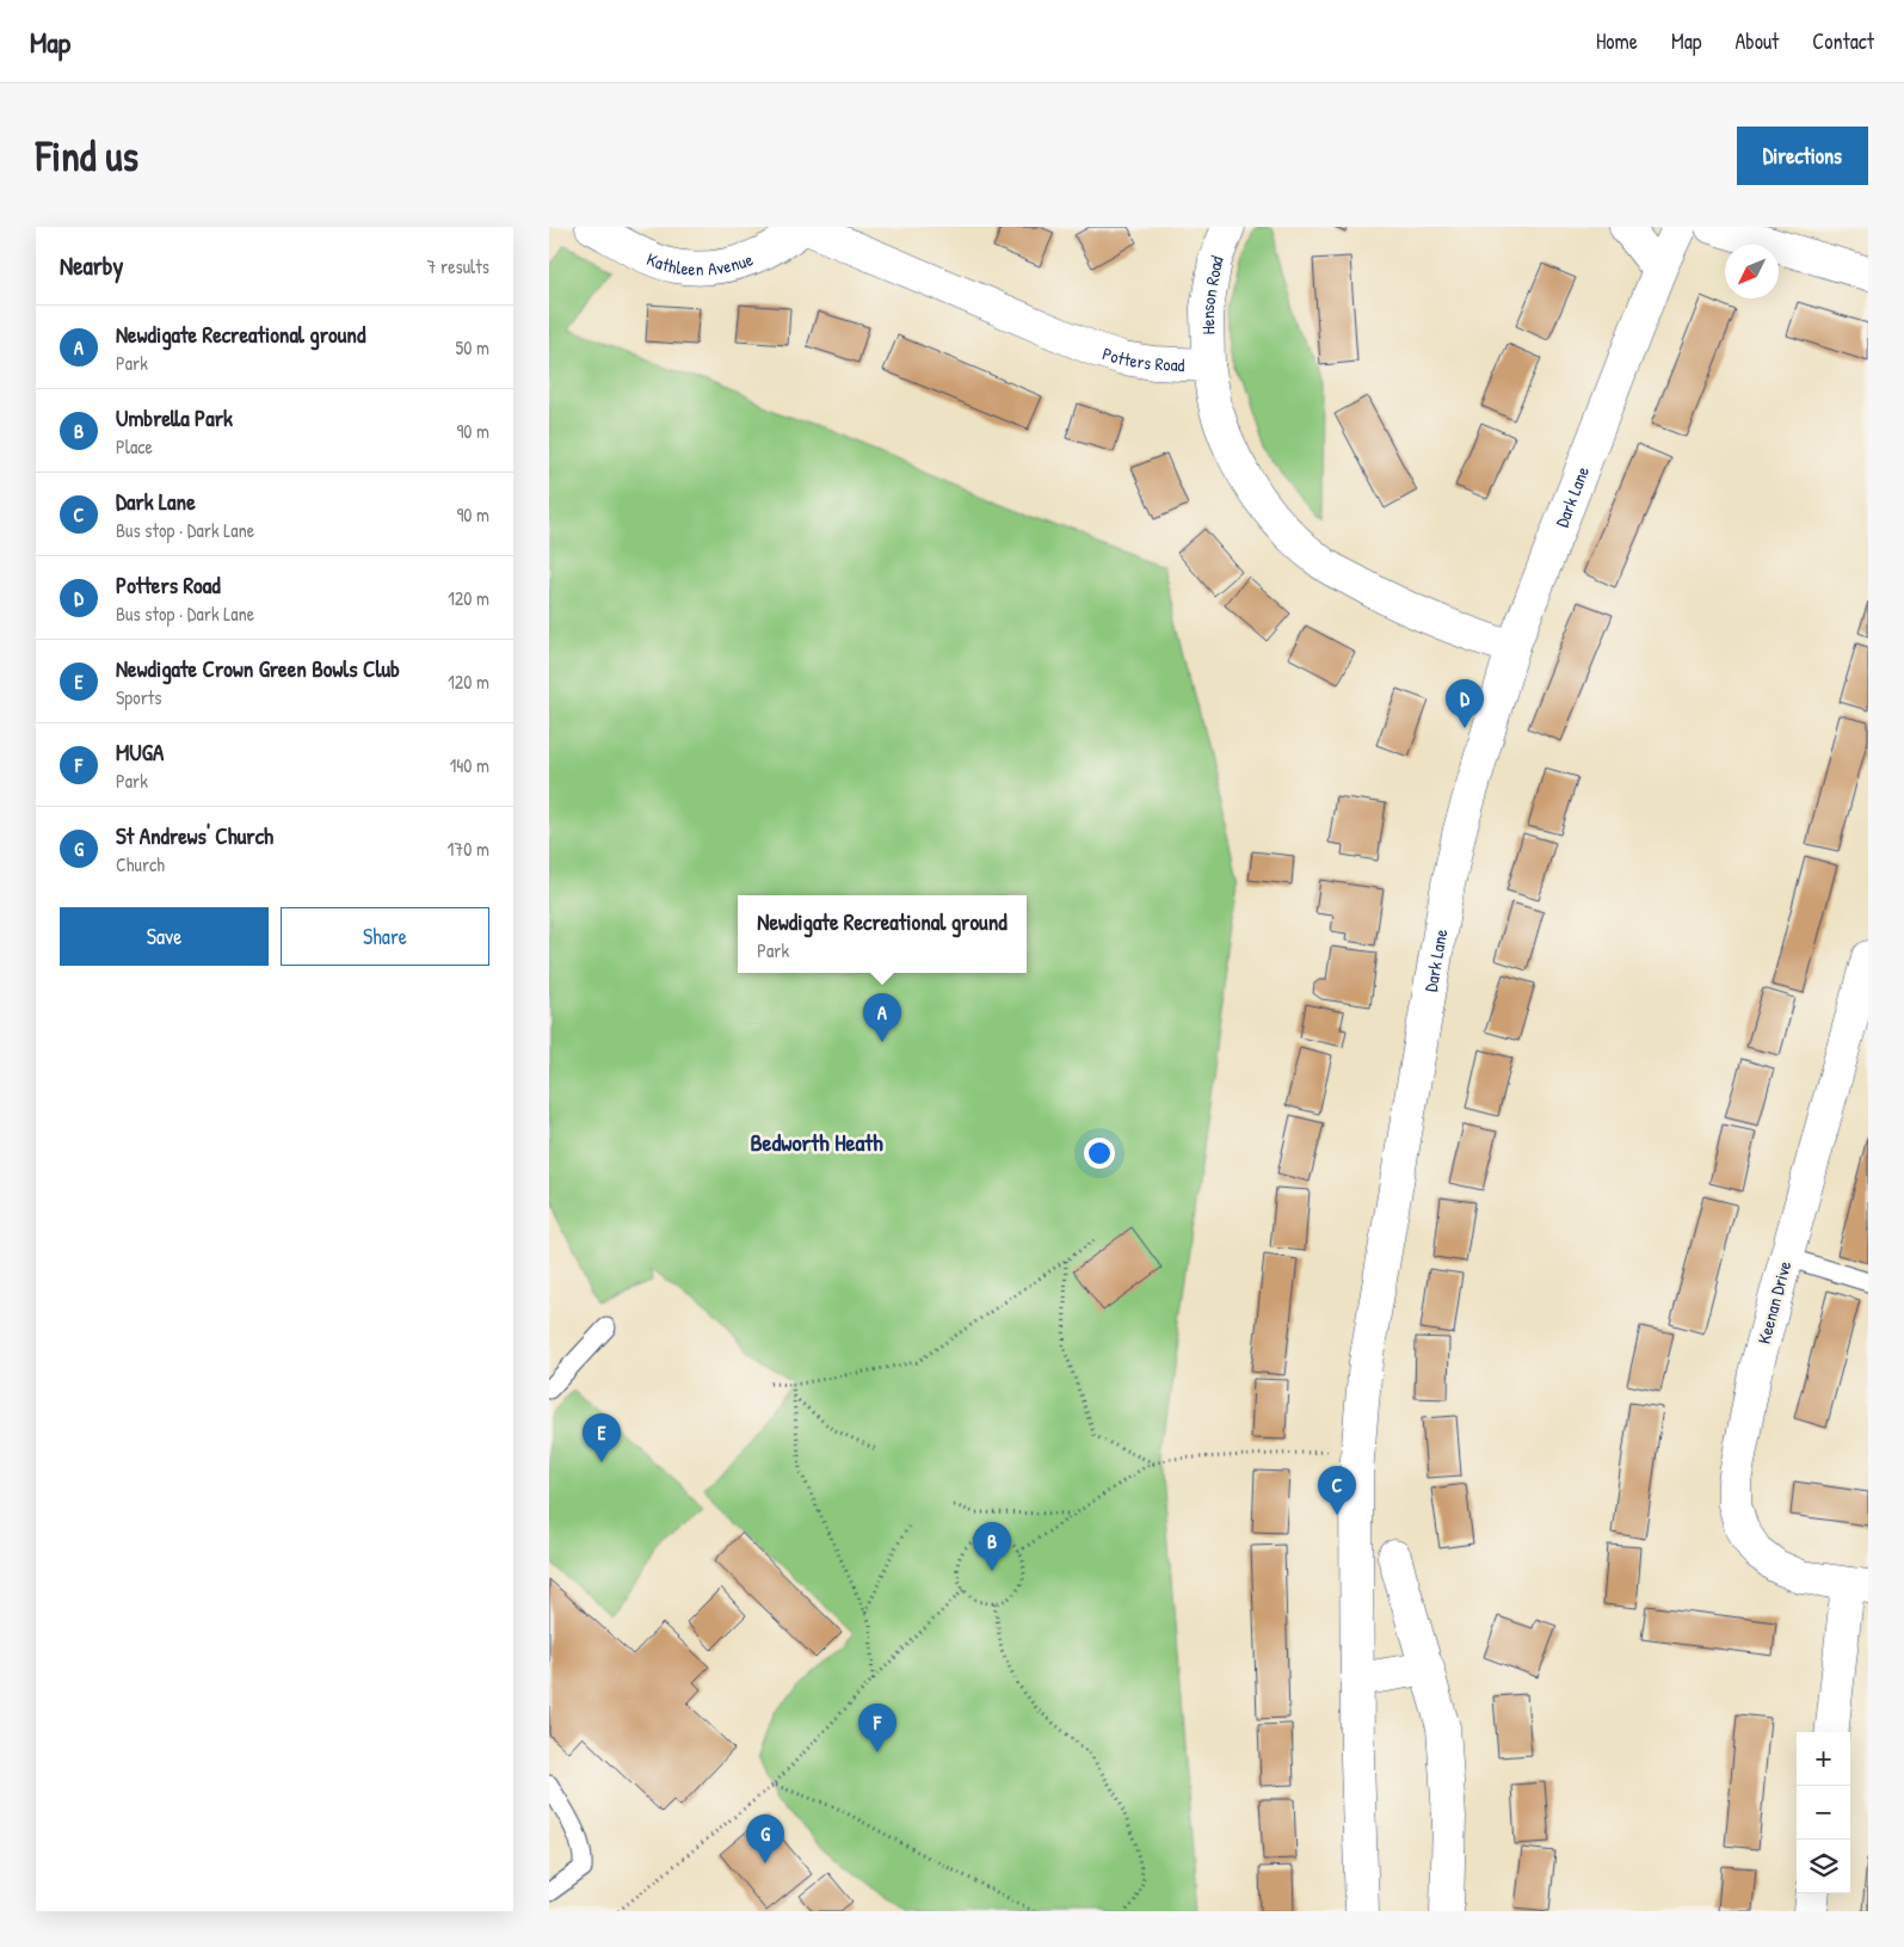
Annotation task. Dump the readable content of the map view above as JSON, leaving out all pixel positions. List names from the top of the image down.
{
  "streets": {
    "street": [
      "Kathleen Avenue",
      "Henson Road",
      "Potters Road",
      "Dark Lane",
      "Keenan Drive"
    ]
  },
  "crossings": [
    ["Kathleen Avenue", "Potters Road"],
    ["Henson Road", "Potters Road"],
    ["Potters Road", "Dark Lane"]
  ],
  "districts": ["Bedworth Heath"],
  "north": "bottom left",
  "page": {
    "header": "Map",
    "nav": [
      "Home",
      "Map",
      "About",
      "Contact"
    ],
    "buttons": [
      "Directions",
      ["Save", "Share"]
    ],
    "title": "Find us",
    "heading": ["Nearby", "7 results"],
    "list": [
      {
        "mark": "A",
        "name": "Newdigate Recreational ground",
        "note": "Park",
        "value": "50 m"
      },
      {
        "mark": "B",
        "name": "Umbrella Park",
        "note": "Place",
        "value": "90 m"
      },
      {
        "mark": "C",
        "name": "Dark Lane",
        "note": "Bus stop · Dark Lane",
        "value": "90 m"
      },
      {
        "mark": "D",
        "name": "Potters Road",
        "note": "Bus stop · Dark Lane",
        "value": "120 m"
      },
      {
        "mark": "E",
        "name": "Newdigate Crown Green Bowls Club",
        "note": "Sports",
        "value": "120 m"
      },
      {
        "mark": "F",
        "name": "MUGA",
        "note": "Park",
        "value": "140 m"
      },
      {
        "mark": "G",
        "name": "St Andrews' Church",
        "note": "Church",
        "value": "170 m"
      }
    ],
    "pins": [
      "D",
      "A",
      "E",
      "C",
      "B",
      "F",
      "G"
    ],
    "popup": ["Newdigate Recreational ground", "Park"],
    "map_buttons": ["+", "−"]
  }
}
